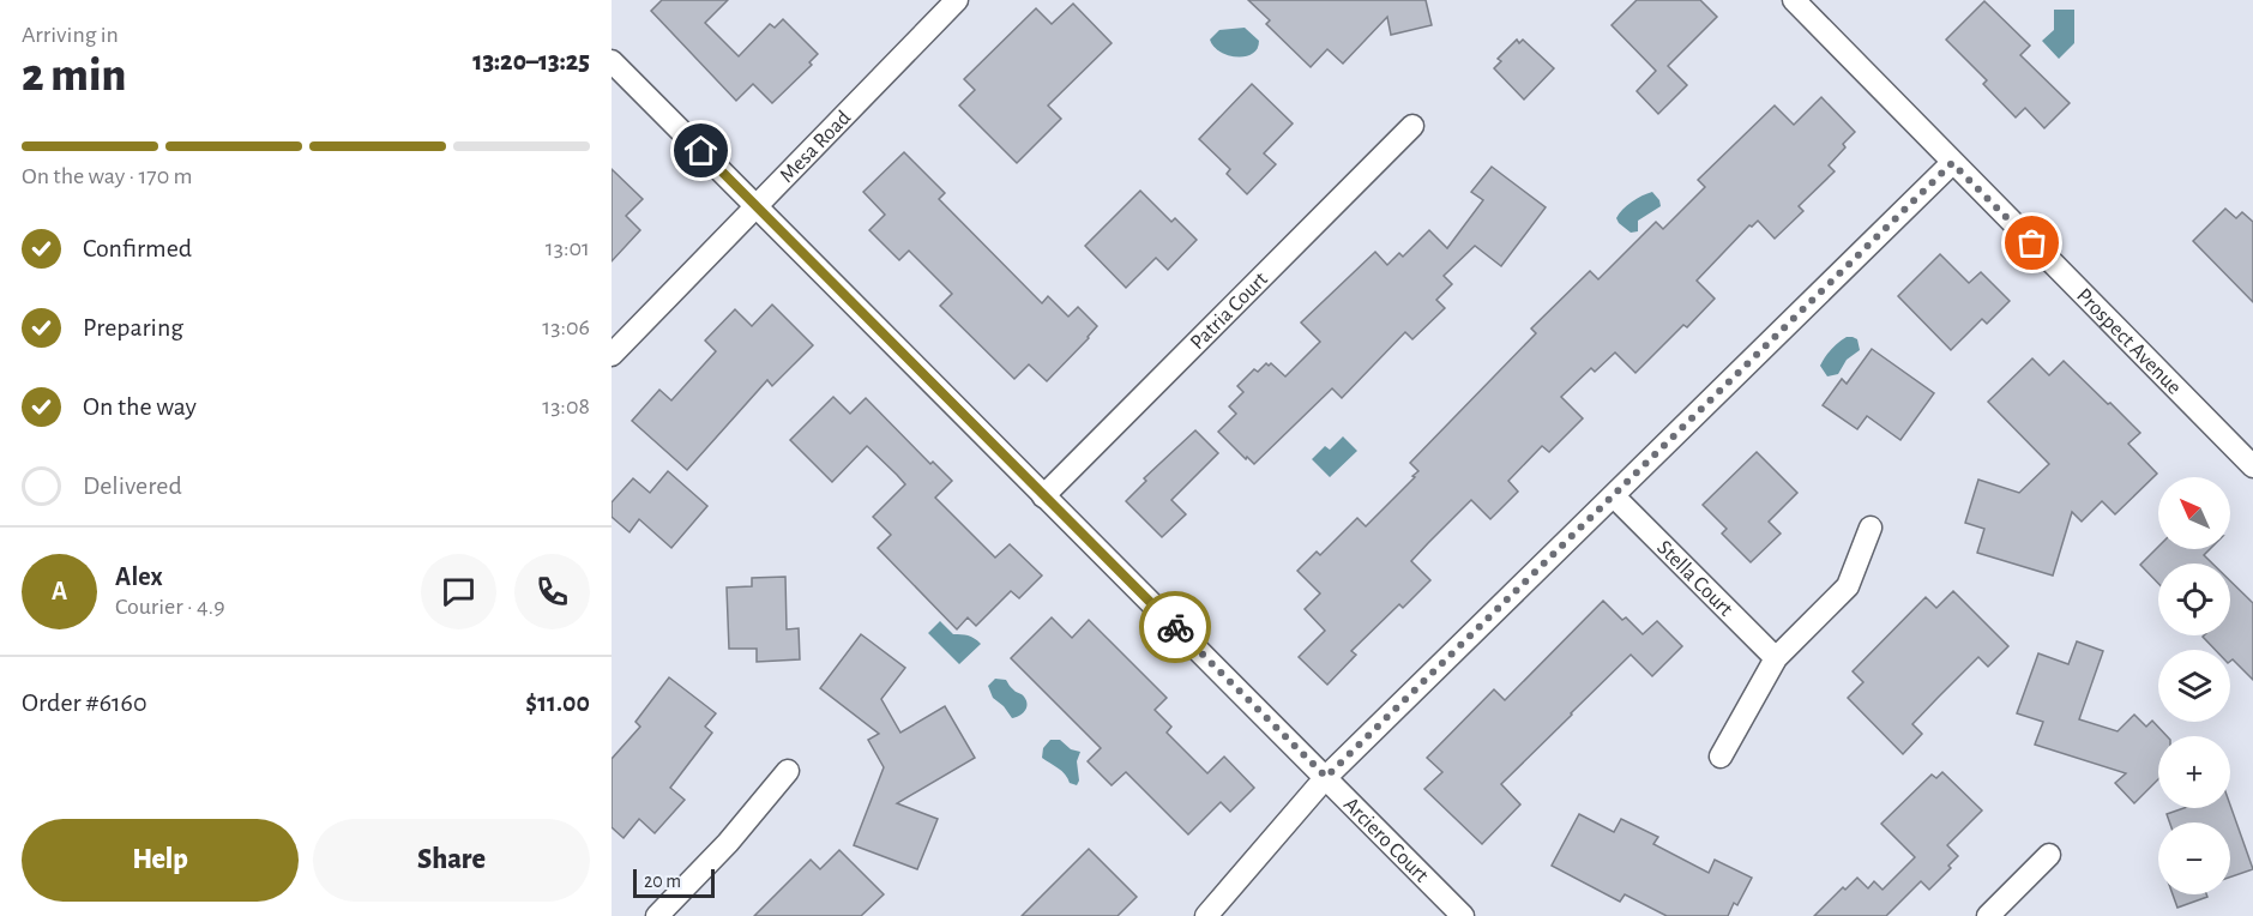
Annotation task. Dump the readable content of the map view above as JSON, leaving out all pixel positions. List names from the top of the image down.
{
  "streets": {
    "street": [
      "Mesa Road",
      "Patria Court",
      "Prospect Avenue",
      "Stella Court",
      "Arciero Court"
    ]
  },
  "crossings": [
    ["Mesa Road", "Arciero Court"],
    ["Patria Court", "Arciero Court"]
  ],
  "scale_bar": "20 m",
  "north": "top left",
  "page": {
    "heading": ["2 min", "Arriving in", "13:20–13:25"],
    "panel": [
      "Alex",
      "Courier · 4.9",
      "Order #6160",
      "$11.00"
    ],
    "bar": "On the way · 170 m",
    "list": [
      ["Confirmed", "13:01"],
      ["Preparing", "13:06"],
      ["On the way", "13:08"],
      "Delivered"
    ],
    "map_buttons": ["+", "−"],
    "round": "A",
    "buttons": ["Help", "Share"],
    "scale": "20 m"
  }
}
